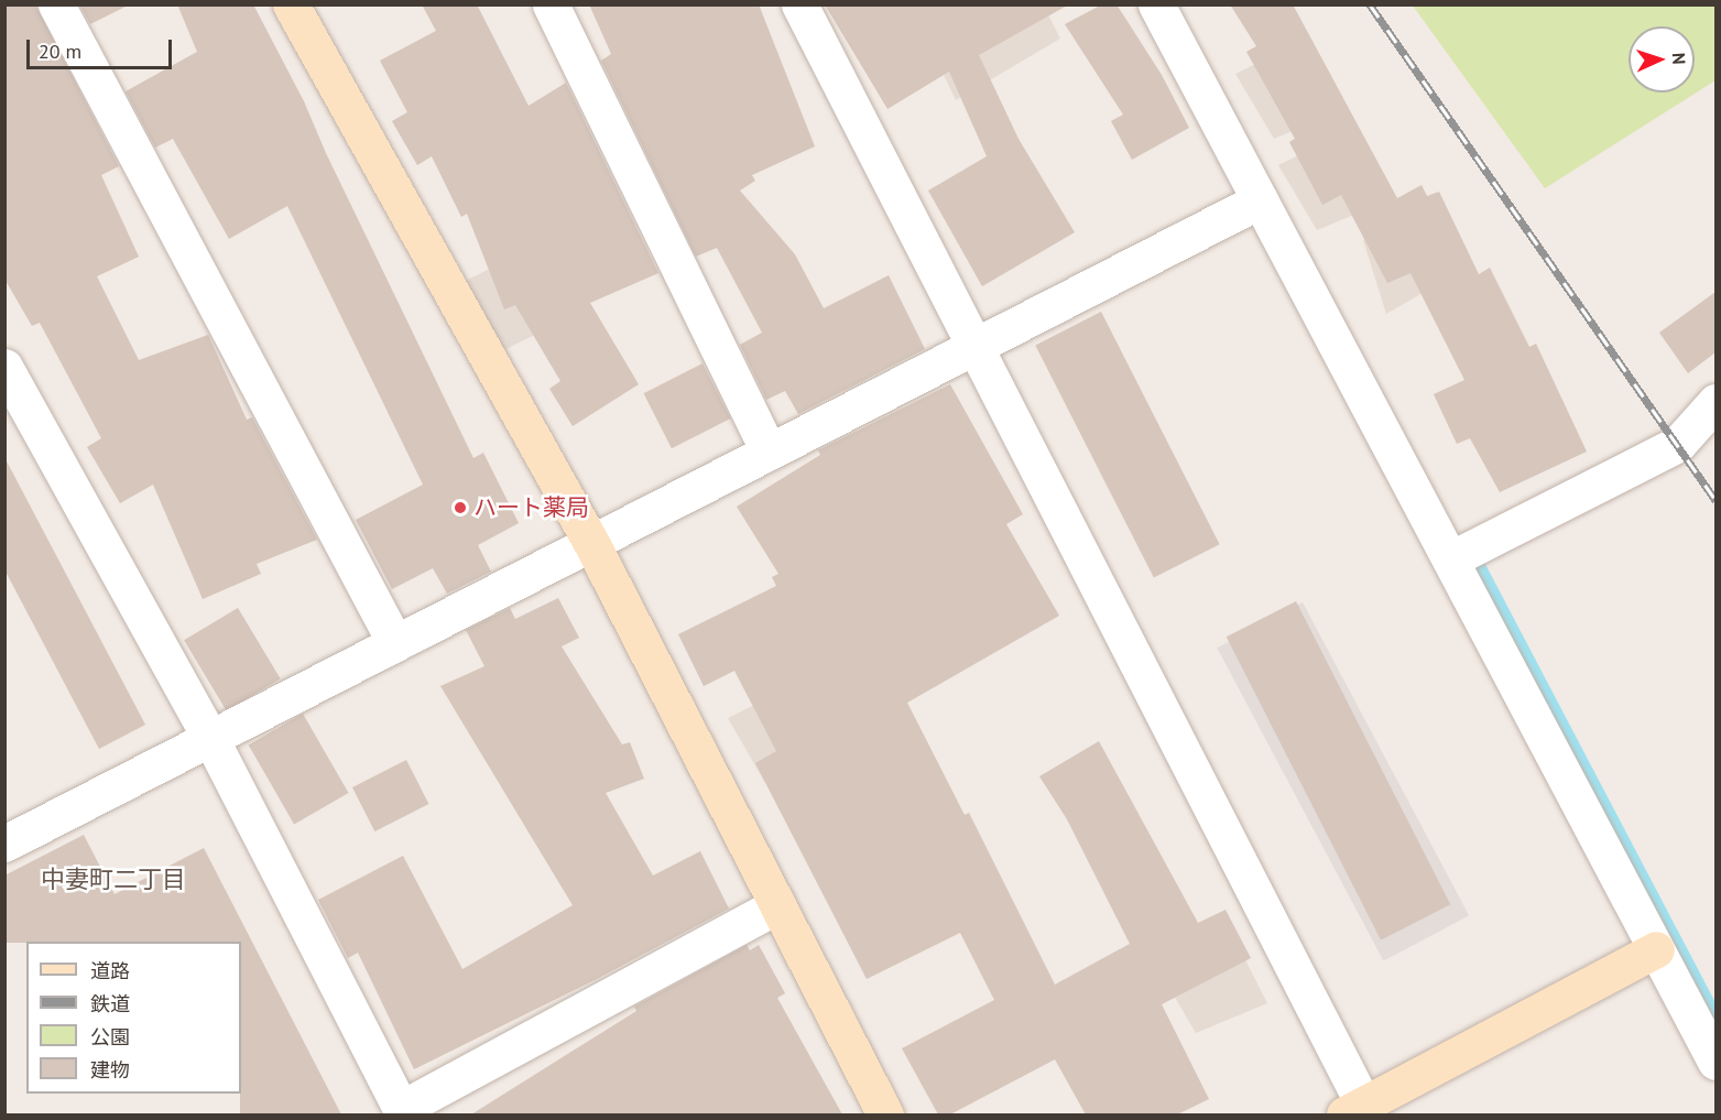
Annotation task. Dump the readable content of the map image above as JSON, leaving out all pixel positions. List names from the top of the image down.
{
  "districts": ["中妻町二丁目"],
  "places": ["ハート薬局"],
  "legend": [
    "道路",
    "鉄道",
    "公園",
    "建物"
  ],
  "scale_bar": "20 m",
  "north": "right"
}
